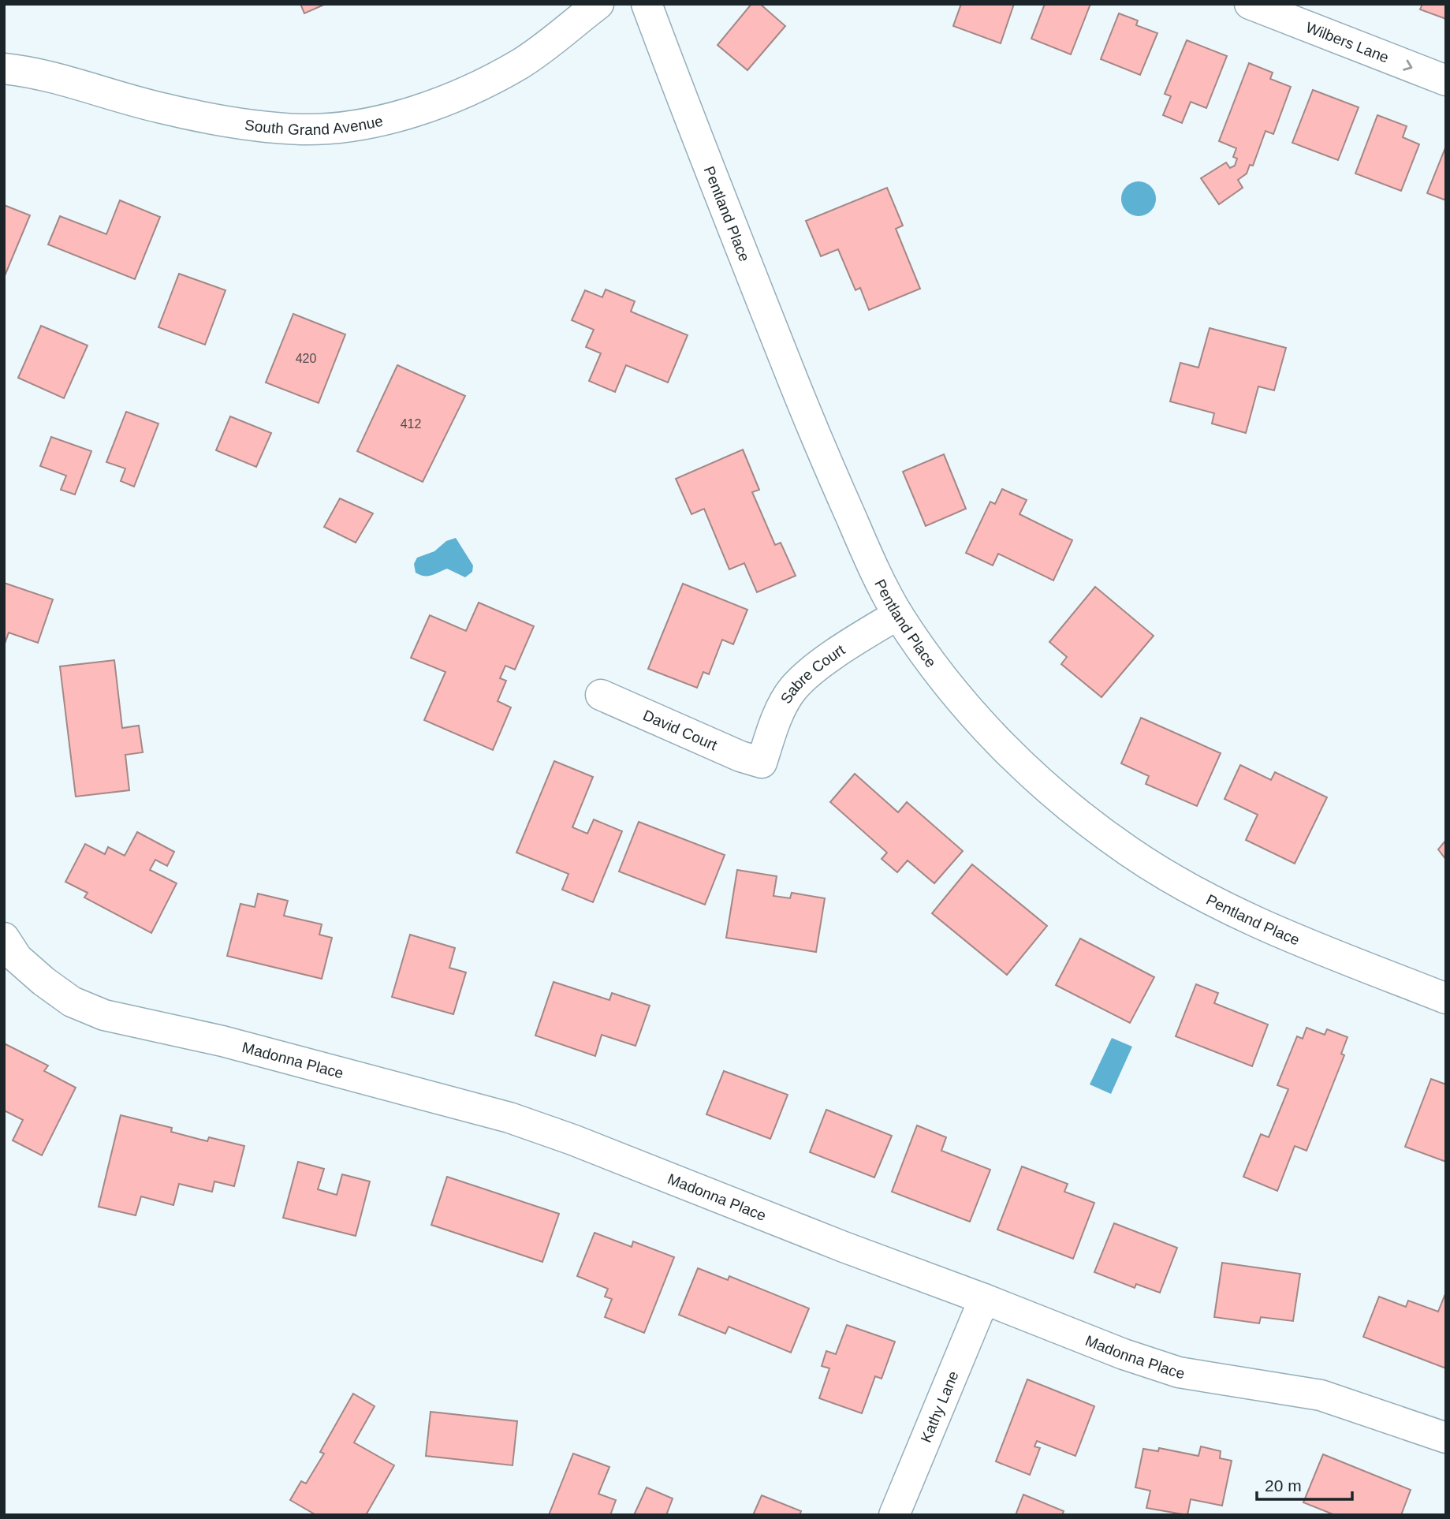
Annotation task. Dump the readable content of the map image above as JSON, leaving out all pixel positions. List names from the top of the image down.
{
  "streets": {
    "street": [
      "Wilbers Lane",
      "South Grand Avenue",
      "Pentland Place",
      "Sabre Court",
      "David Court",
      "Madonna Place",
      "Kathy Lane"
    ]
  },
  "crossings": [
    ["Pentland Place", "Sabre Court"],
    ["Sabre Court", "David Court"],
    ["Madonna Place", "Kathy Lane"]
  ],
  "one_way": ["Wilbers Lane"],
  "house_numbers": ["420", "412"],
  "scale_bar": "20 m"
}
